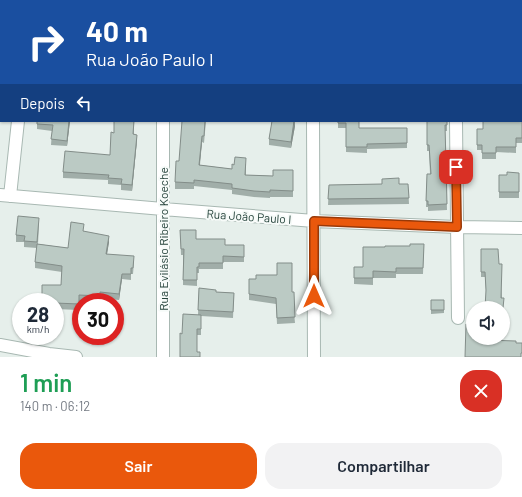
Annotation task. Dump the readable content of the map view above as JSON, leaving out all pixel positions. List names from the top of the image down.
{
  "streets": {
    "street": ["Rua João Paulo I", "Rua Evilásio Ribeiro Koeche"]
  },
  "crossings": [
    ["Rua João Paulo I", "Rua Evilásio Ribeiro Koeche"]
  ],
  "page": {
    "turn": ["40 m", "Rua João Paulo I"],
    "then": "Depois",
    "speed": "28 km/h",
    "limit": "30",
    "heading": ["1 min", "140 m · 06:12"],
    "buttons": ["Sair", "Compartilhar"]
  }
}
